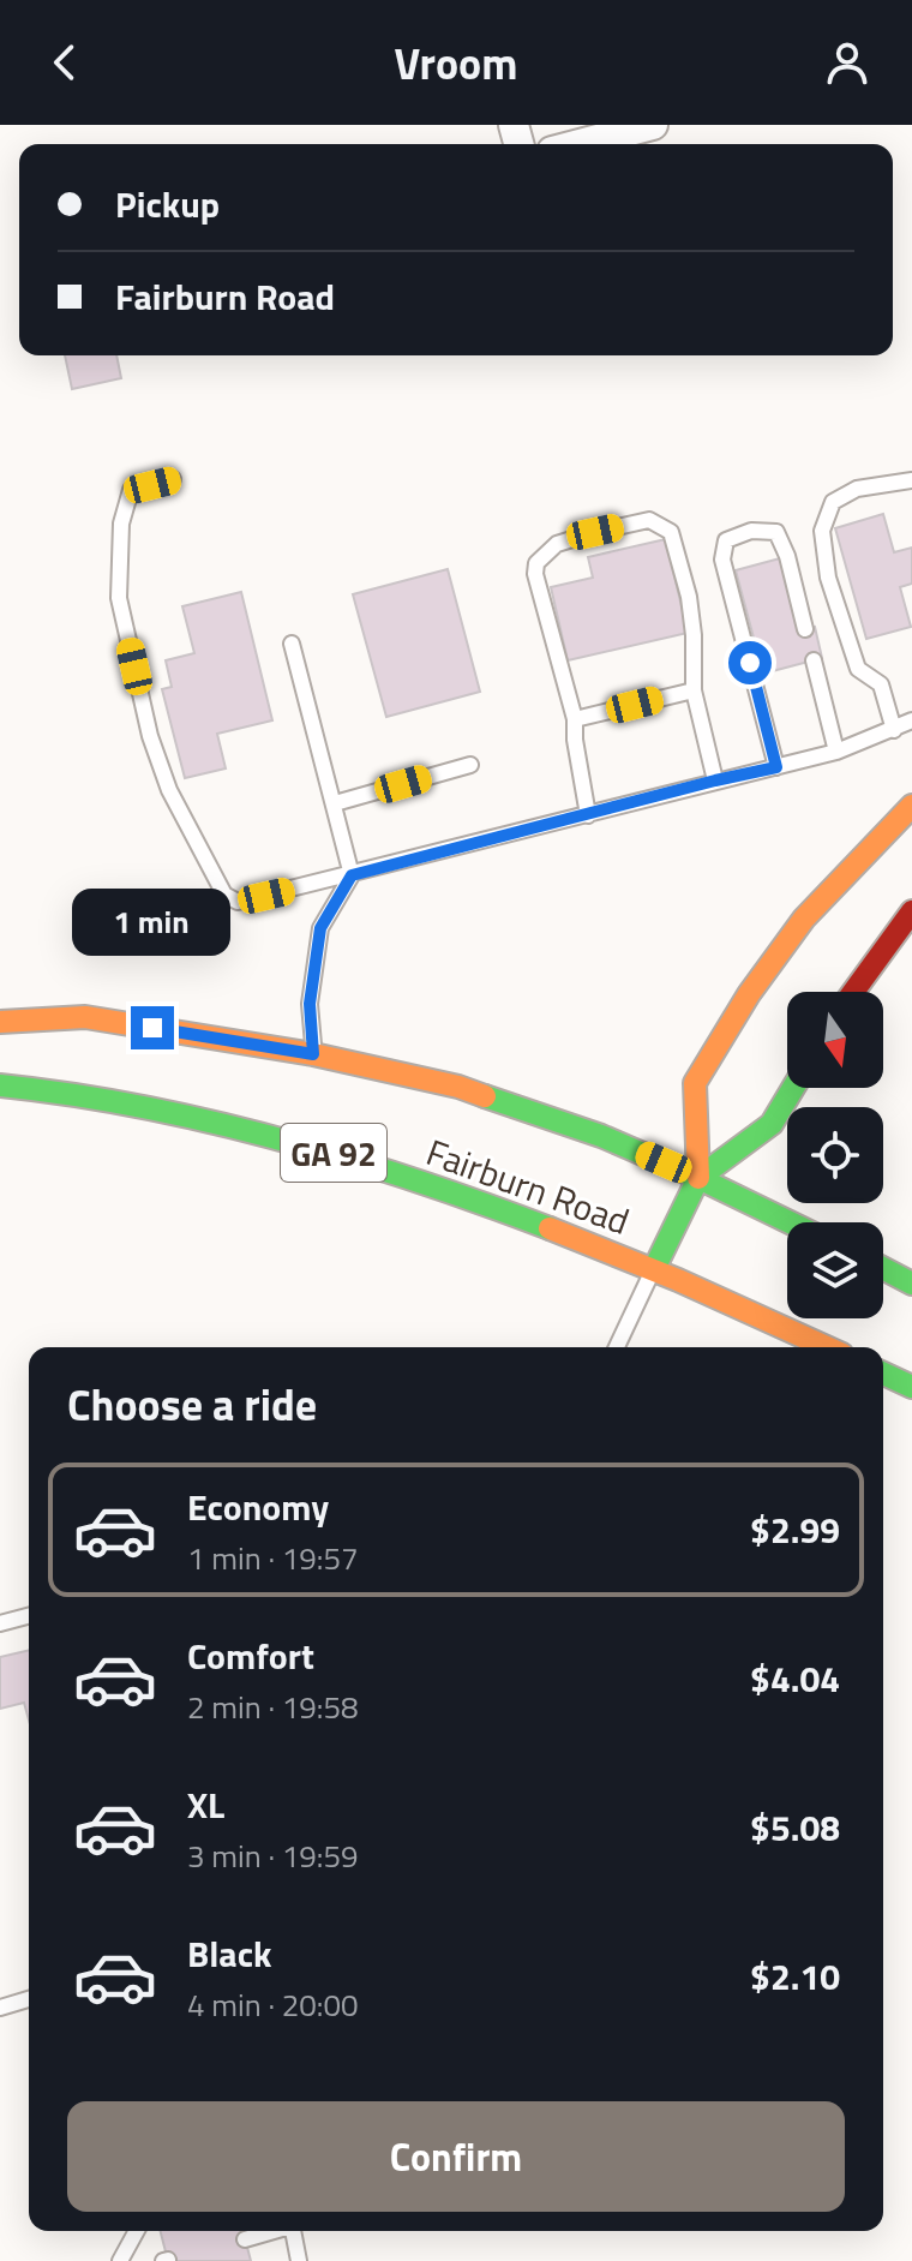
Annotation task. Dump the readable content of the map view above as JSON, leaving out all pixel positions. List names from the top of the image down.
{
  "streets": {
    "main road": ["GA 92", "Fairburn Road"]
  },
  "crossings": [
    ["GA 92", "Fairburn Road"]
  ],
  "north": "bottom",
  "page": {
    "header": "Vroom",
    "banner": ["Pickup", "Fairburn Road"],
    "bubble": "1 min",
    "heading": "Choose a ride",
    "list": [
      {
        "name": "Economy",
        "note": "1 min · 19:57",
        "value": "$2.99"
      },
      {
        "name": "Comfort",
        "note": "2 min · 19:58",
        "value": "$4.04"
      },
      {
        "name": "XL",
        "note": "3 min · 19:59",
        "value": "$5.08"
      },
      {
        "name": "Black",
        "note": "4 min · 20:00",
        "value": "$2.10"
      }
    ],
    "buttons": "Confirm"
  }
}
